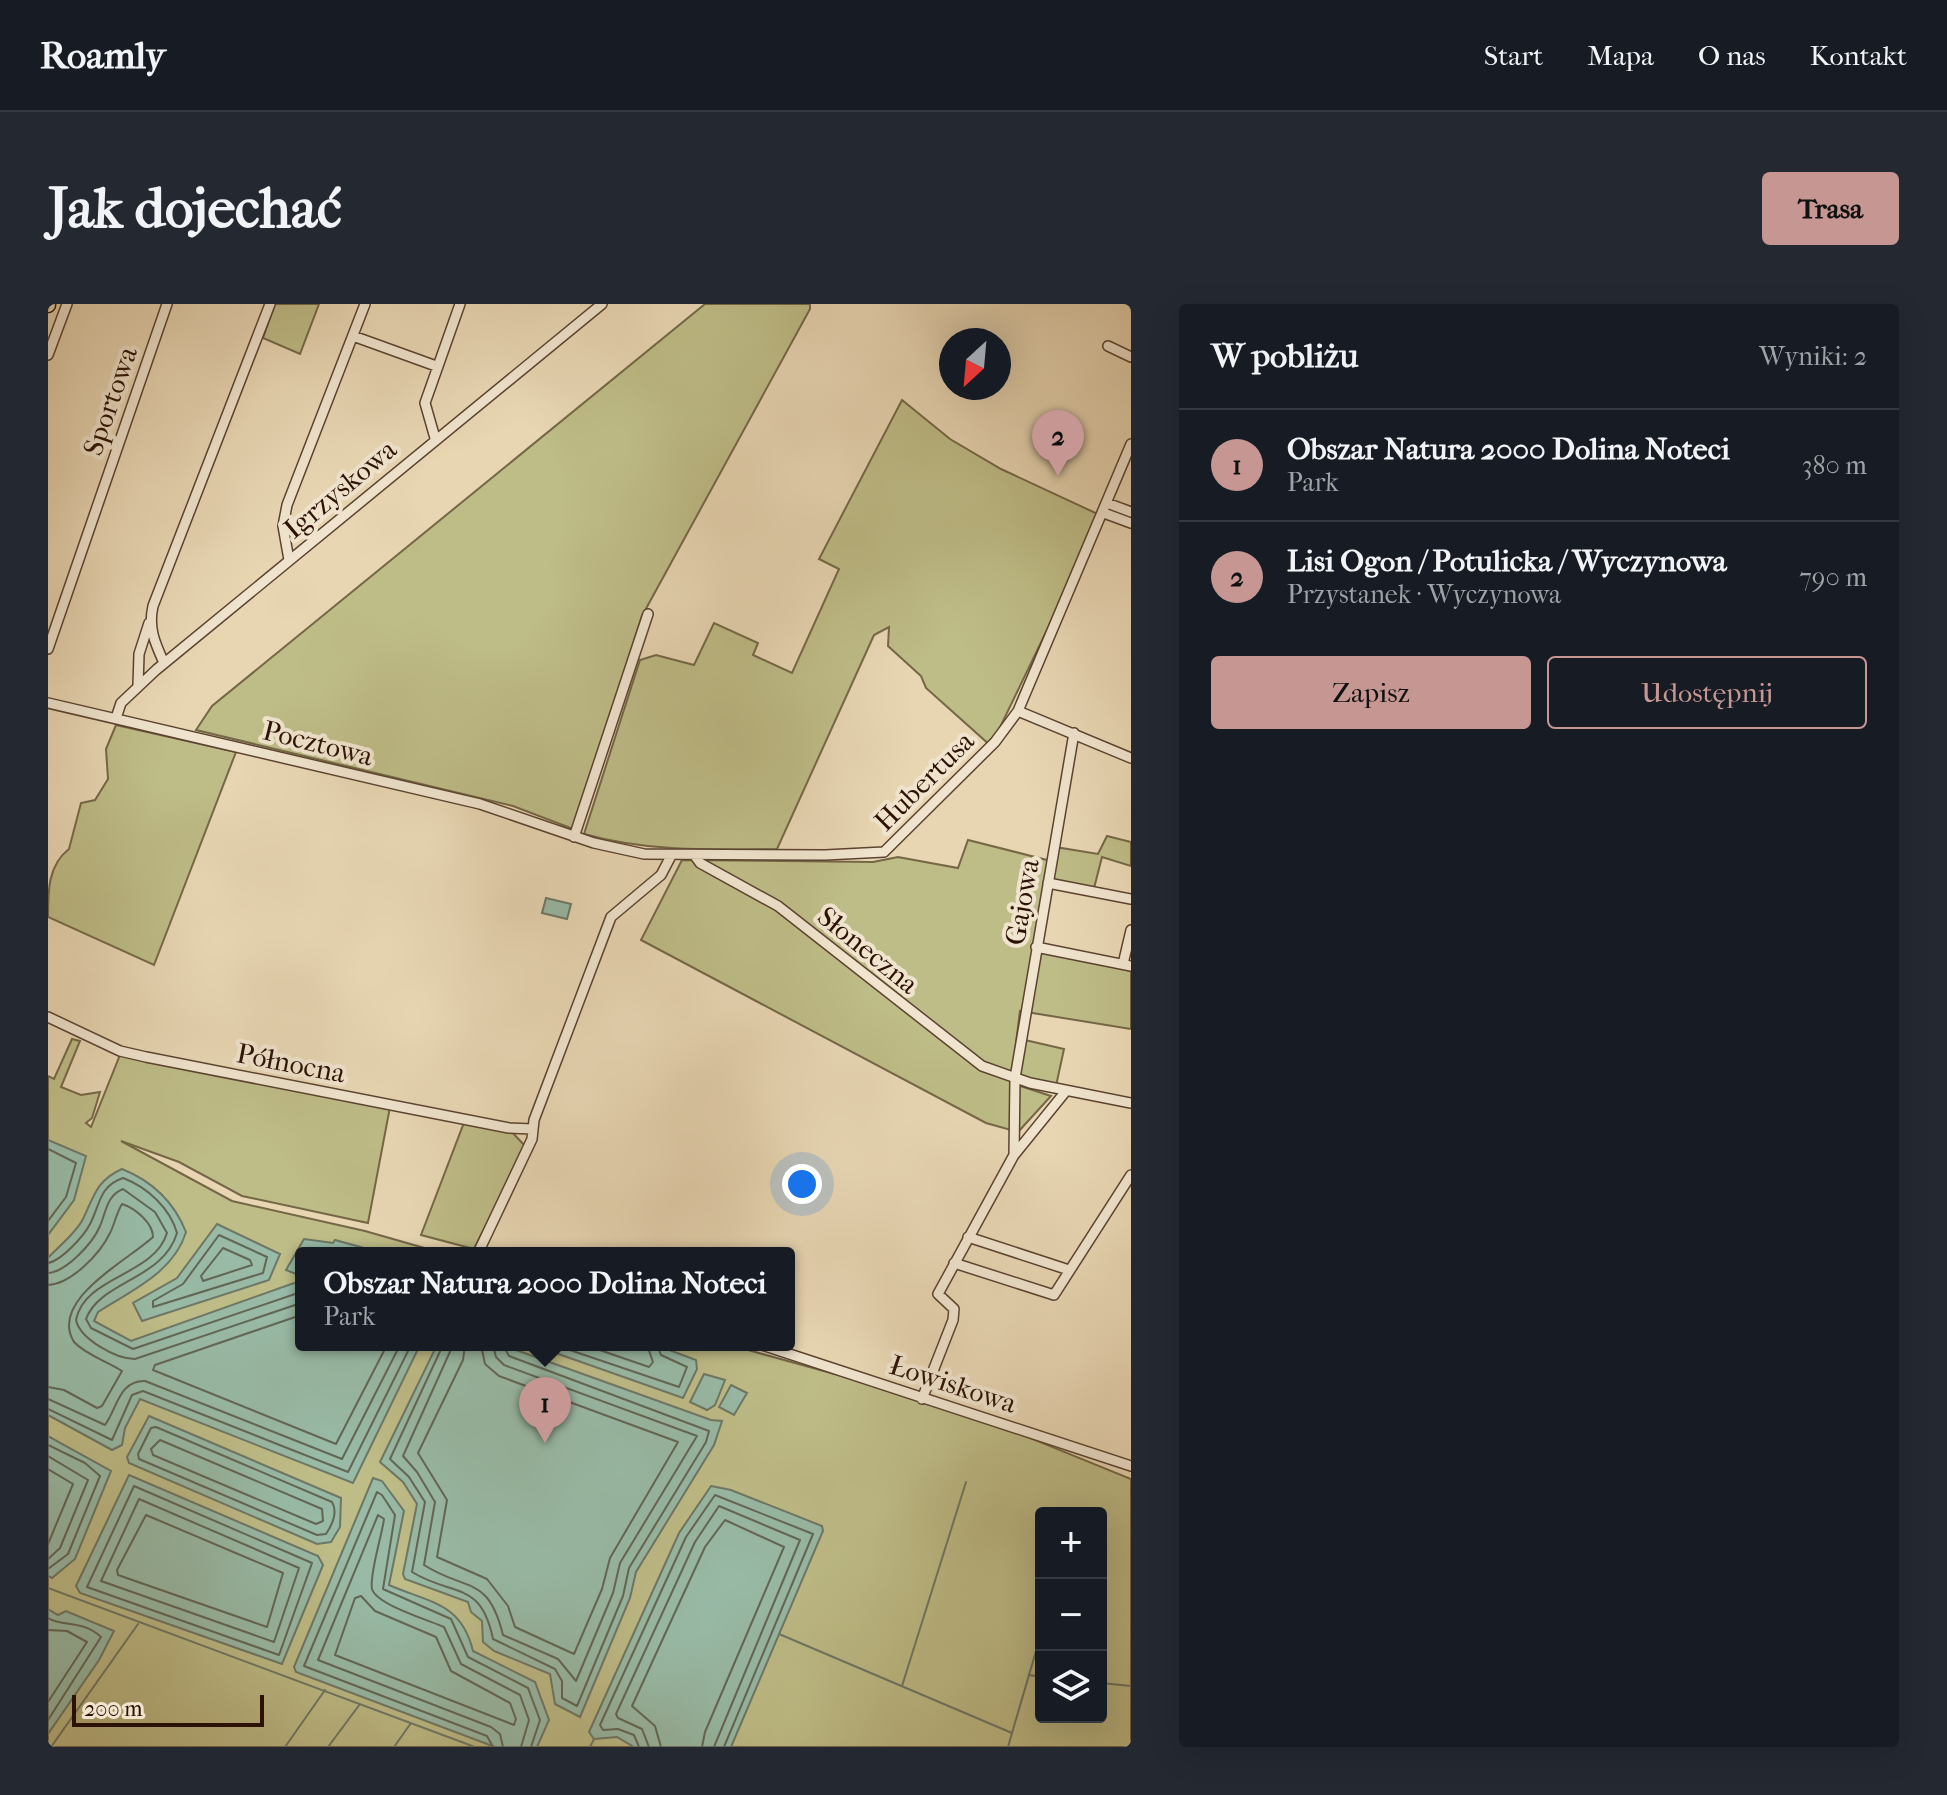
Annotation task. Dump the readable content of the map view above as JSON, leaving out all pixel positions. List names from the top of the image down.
{
  "streets": {
    "street": [
      "Sportowa",
      "Igrzyskowa",
      "Pocztowa",
      "Hubertusa",
      "Gajowa",
      "Słoneczna",
      "Północna",
      "Łowiskowa"
    ]
  },
  "crossings": [
    ["Igrzyskowa", "Pocztowa"],
    ["Pocztowa", "Hubertusa"],
    ["Hubertusa", "Słoneczna"],
    ["Gajowa", "Słoneczna"]
  ],
  "scale_bar": "200 m",
  "north": "bottom left",
  "page": {
    "header": "Roamly",
    "nav": [
      "Start",
      "Mapa",
      "O nas",
      "Kontakt"
    ],
    "buttons": [
      "Trasa",
      ["Zapisz", "Udostępnij"]
    ],
    "title": "Jak dojechać",
    "heading": ["W pobliżu", "Wyniki: 2"],
    "list": [
      {
        "mark": "1",
        "name": "Obszar Natura 2000 Dolina Noteci",
        "note": "Park",
        "value": "380 m"
      },
      {
        "mark": "2",
        "name": "Lisi Ogon / Potulicka / Wyczynowa",
        "note": "Przystanek · Wyczynowa",
        "value": "790 m"
      }
    ],
    "pins": ["2", "1"],
    "popup": ["Obszar Natura 2000 Dolina Noteci", "Park"],
    "map_buttons": ["+", "−"],
    "scale": "200 m"
  }
}
